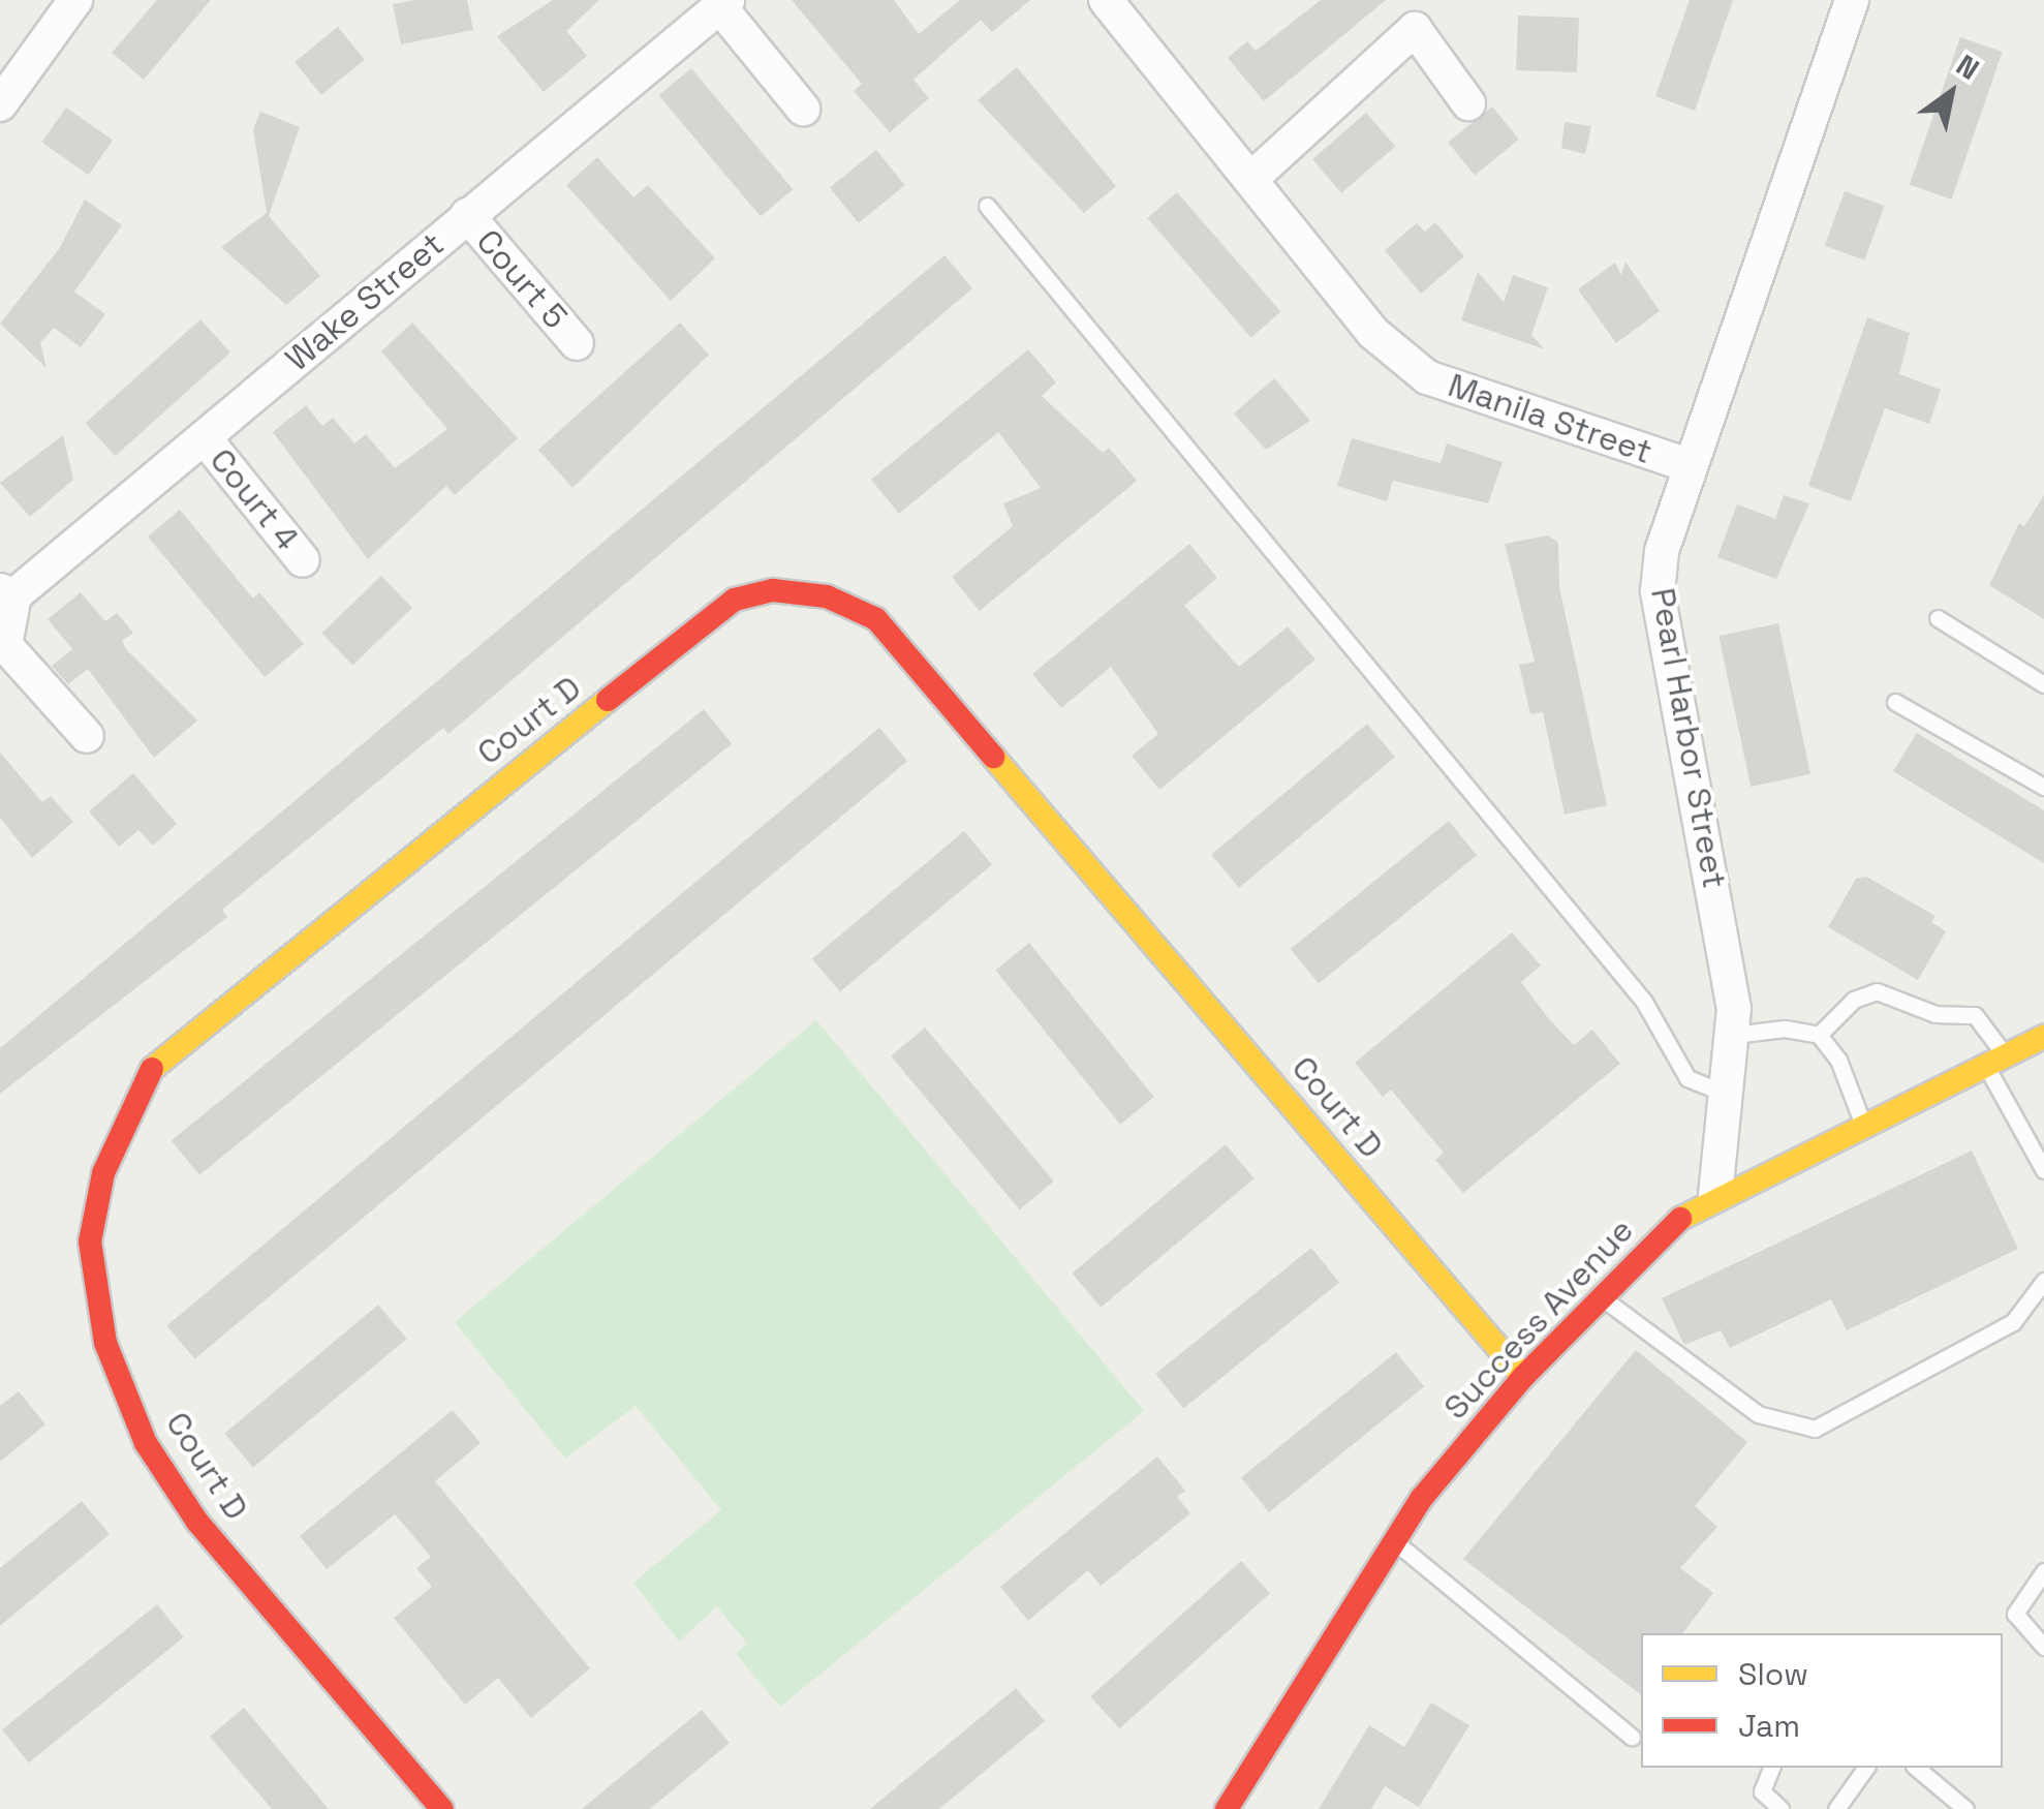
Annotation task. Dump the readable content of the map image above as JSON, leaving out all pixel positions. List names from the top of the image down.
{
  "streets": {
    "street": [
      "Court 5",
      "Wake Street",
      "Manila Street",
      "Court 4",
      "Court D",
      "Pearl Harbor Street",
      "Success Avenue"
    ]
  },
  "crossings": [
    ["Court 5", "Wake Street"],
    ["Wake Street", "Court 4"],
    ["Manila Street", "Pearl Harbor Street"],
    ["Court D", "Success Avenue"],
    ["Pearl Harbor Street", "Success Avenue"]
  ],
  "legend": ["Slow", "Jam"],
  "north": "top right"
}
